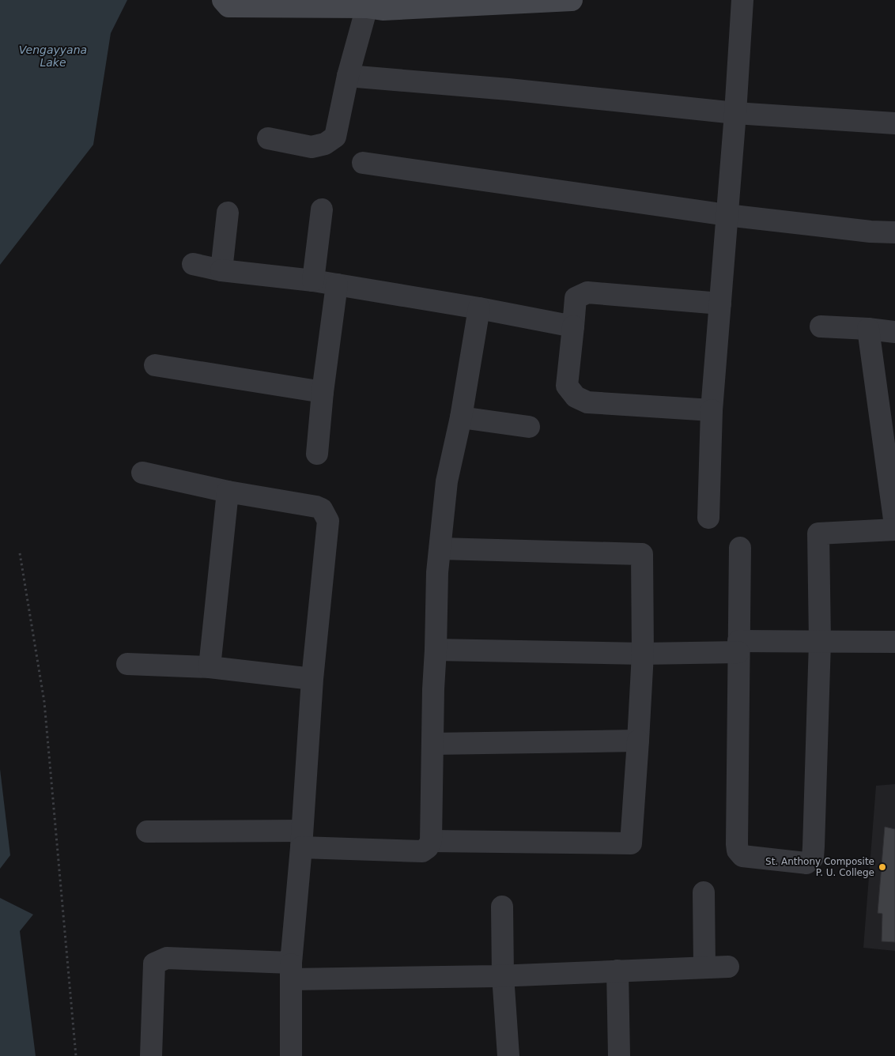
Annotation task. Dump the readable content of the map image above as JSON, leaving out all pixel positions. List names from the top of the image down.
{
  "water": ["Vengayyana Lake"],
  "places": ["St. Anthony Composite P. U. College"]
}
